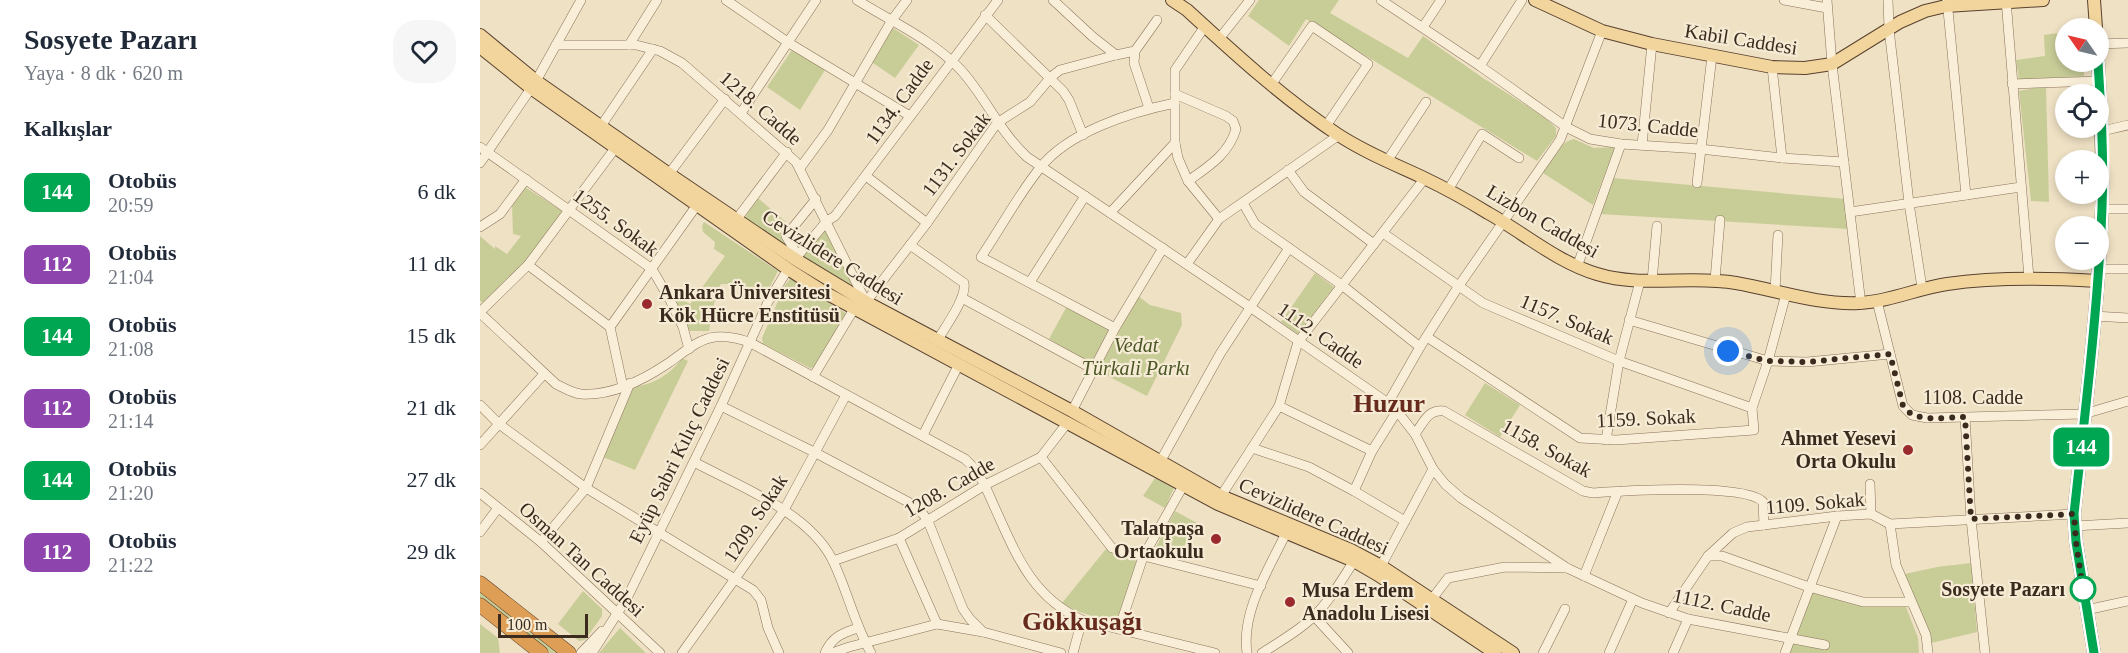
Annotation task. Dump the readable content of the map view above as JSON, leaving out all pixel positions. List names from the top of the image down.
{
  "streets": {
    "main road": ["Kabil Caddesi", "Lizbon Caddesi", "Cevizlidere Caddesi"],
    "street": [
      "1134. Cadde",
      "1218. Cadde",
      "1073. Cadde",
      "1131. Sokak",
      "1255. Sokak",
      "1157. Sokak",
      "1112. Cadde",
      "1108. Cadde",
      "1159. Sokak",
      "1158. Sokak",
      "Eyüp Sabri Kılıç Caddesi",
      "1208. Cadde",
      "1109. Sokak",
      "1209. Sokak",
      "Osman Tan Caddesi"
    ]
  },
  "crossings": [
    ["1134. Cadde", "1218. Cadde"],
    ["1134. Cadde", "1112. Cadde"],
    ["1134. Cadde", "Eyüp Sabri Kılıç Caddesi"],
    ["1218. Cadde", "1131. Sokak"],
    ["1218. Cadde", "Cevizlidere Caddesi"],
    ["1218. Cadde", "Eyüp Sabri Kılıç Caddesi"],
    ["1131. Sokak", "Cevizlidere Caddesi"],
    ["1131. Sokak", "1112. Cadde"],
    ["Lizbon Caddesi", "1108. Cadde"],
    ["Lizbon Caddesi", "1159. Sokak"],
    ["Cevizlidere Caddesi", "Eyüp Sabri Kılıç Caddesi"],
    ["Cevizlidere Caddesi", "1208. Cadde"],
    ["1157. Sokak", "1159. Sokak"],
    ["1112. Cadde", "1158. Sokak"],
    ["1112. Cadde", "1208. Cadde"],
    ["1112. Cadde", "1109. Sokak"],
    ["1158. Sokak", "1109. Sokak"],
    ["Eyüp Sabri Kılıç Caddesi", "Osman Tan Caddesi"]
  ],
  "districts": ["Huzur", "Gökkuşağı"],
  "parks": ["Vedat Türkali Parkı"],
  "places": [
    "Ankara Üniversitesi Kök Hücre Enstitüsü",
    "Ahmet Yesevi Orta Okulu",
    "Talatpaşa Ortaokulu",
    "Sosyete Pazarı",
    "Musa Erdem Anadolu Lisesi"
  ],
  "lines": ["bus line 144"],
  "scale_bar": "100 m",
  "north": "top left",
  "page": {
    "heading": [
      ["Sosyete Pazarı", "Yaya · 8 dk · 620 m"],
      "Kalkışlar"
    ],
    "on_map": "144",
    "map_buttons": ["+", "−"],
    "list": [
      {
        "mark": "144",
        "name": "Otobüs",
        "note": "20:59",
        "value": "6 dk"
      },
      {
        "mark": "112",
        "name": "Otobüs",
        "note": "21:04",
        "value": "11 dk"
      },
      {
        "mark": "144",
        "name": "Otobüs",
        "note": "21:08",
        "value": "15 dk"
      },
      {
        "mark": "112",
        "name": "Otobüs",
        "note": "21:14",
        "value": "21 dk"
      },
      {
        "mark": "144",
        "name": "Otobüs",
        "note": "21:20",
        "value": "27 dk"
      },
      {
        "mark": "112",
        "name": "Otobüs",
        "note": "21:22",
        "value": "29 dk"
      }
    ],
    "scale": "100 m"
  }
}
